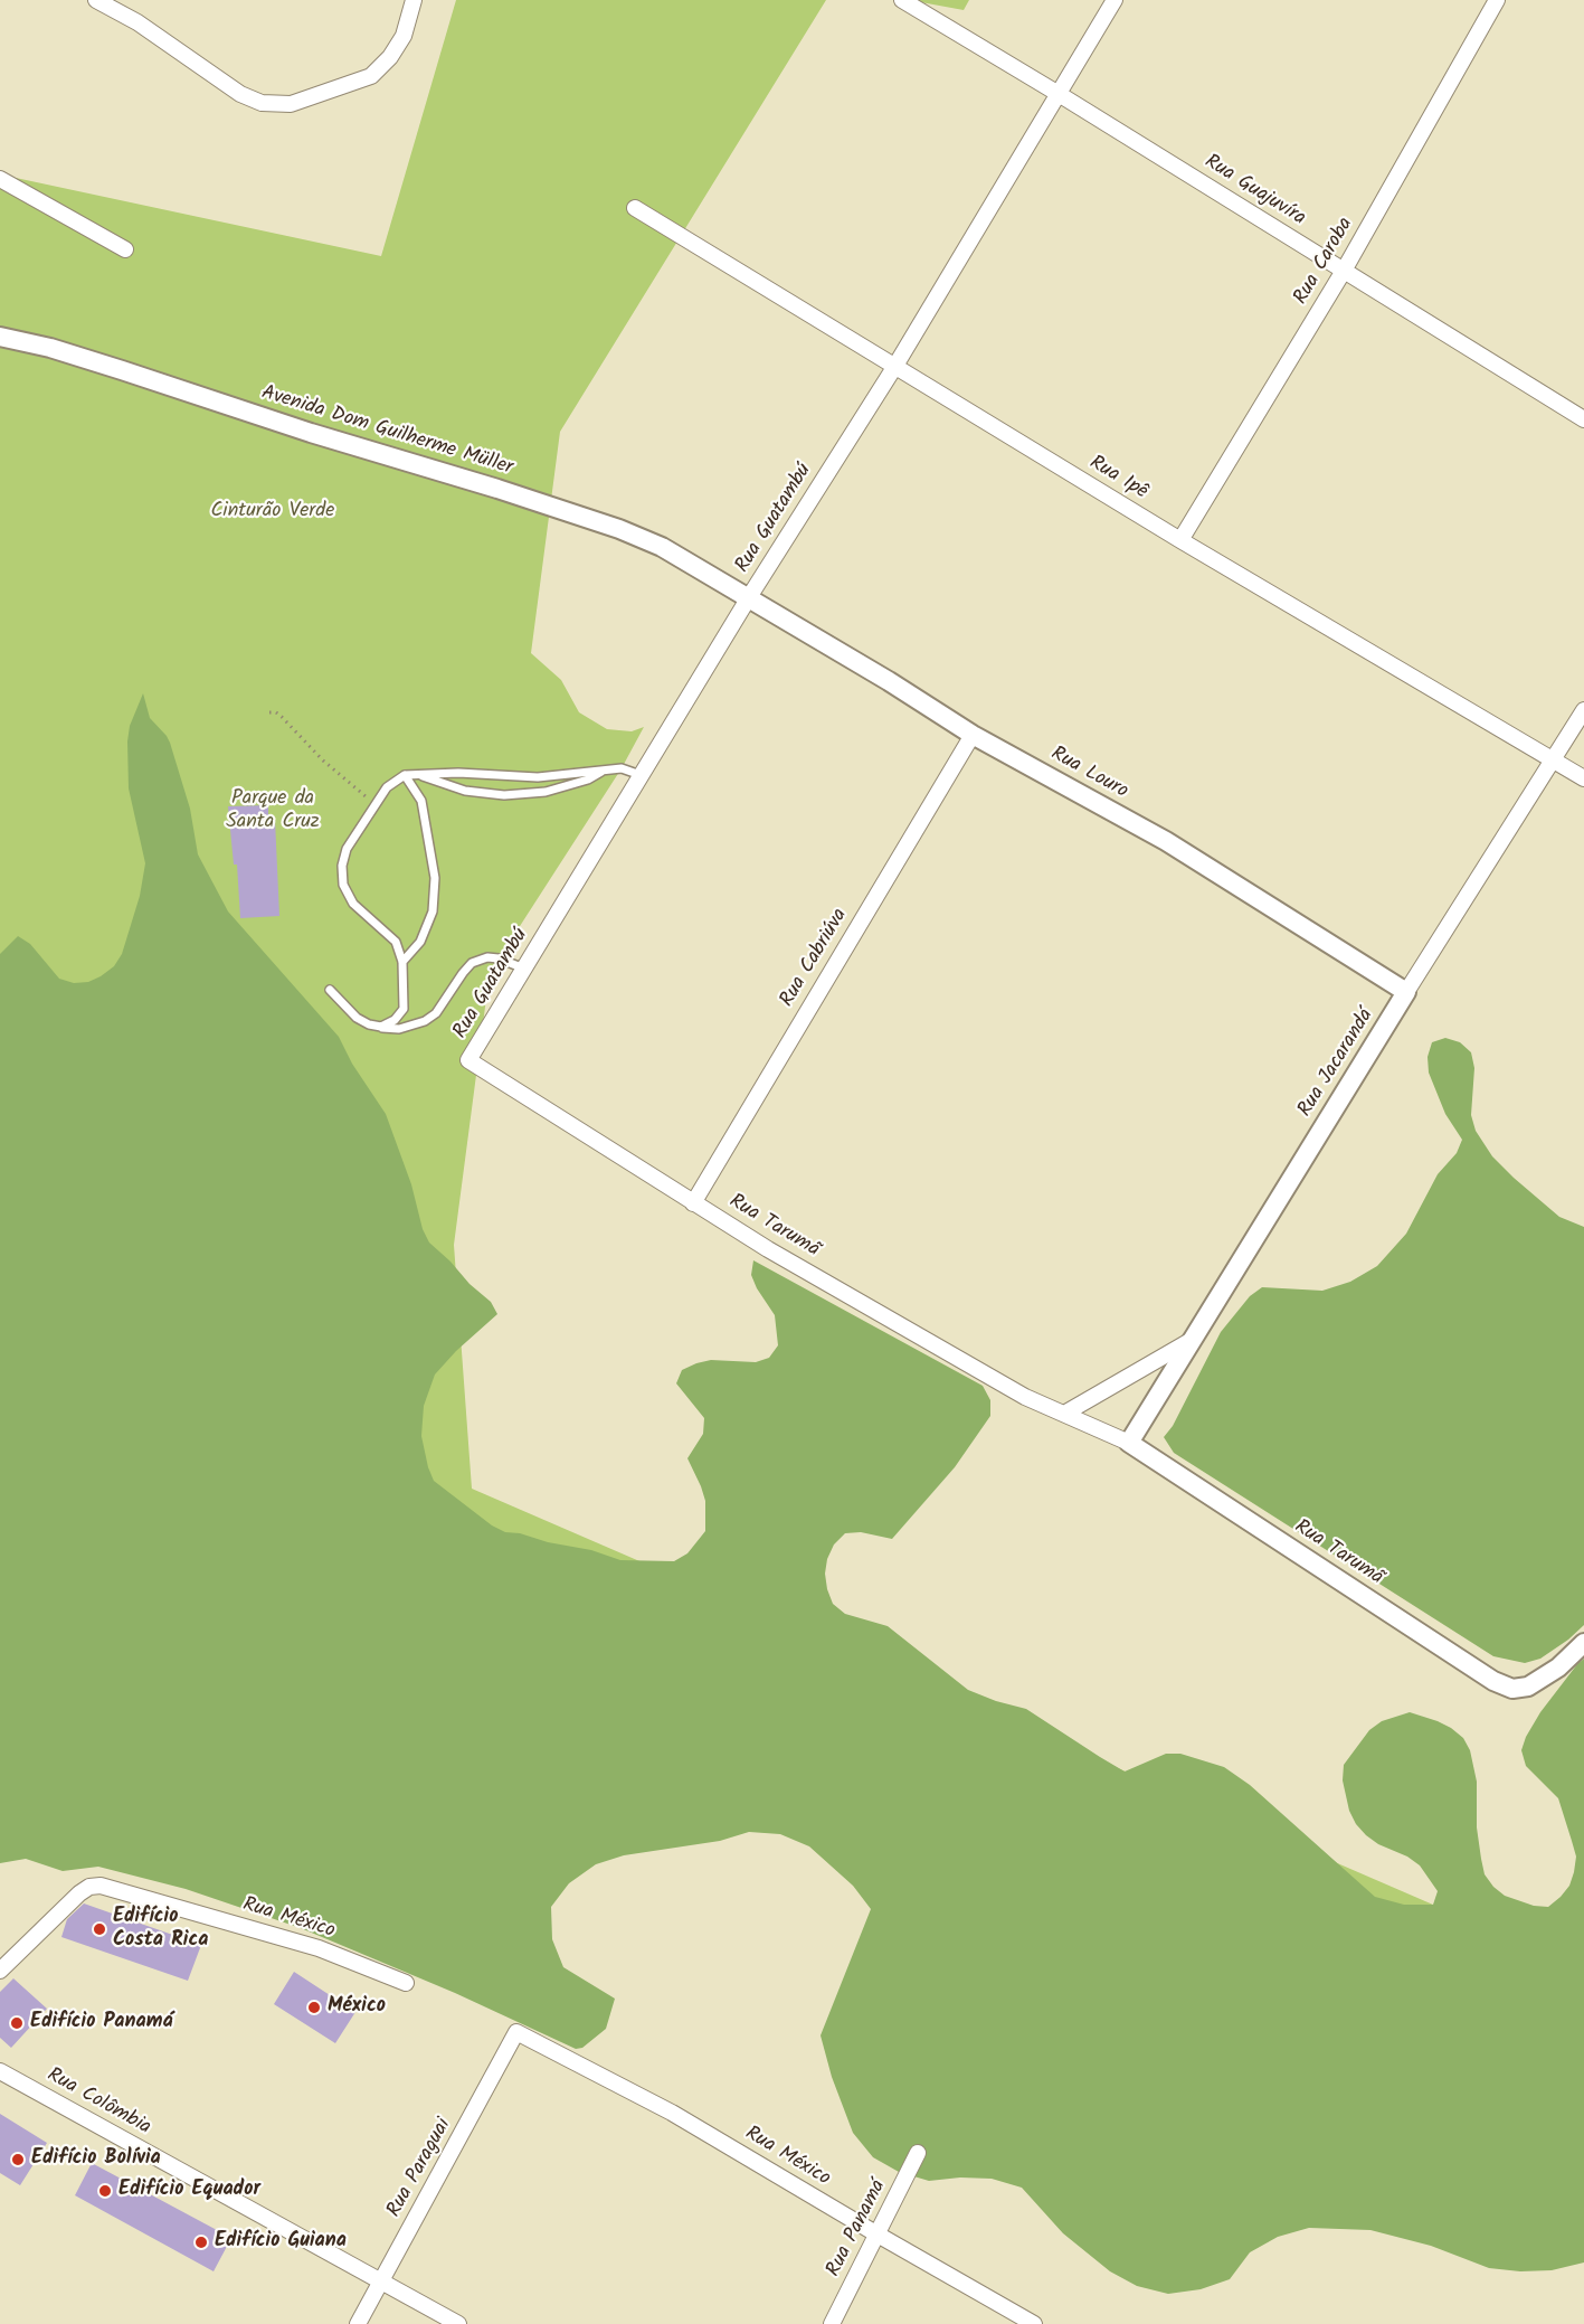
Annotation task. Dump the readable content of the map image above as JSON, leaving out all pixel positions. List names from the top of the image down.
{
  "streets": {
    "street": [
      "Rua Guajuvíra",
      "Rua Caroba",
      "Avenida Dom Guilherme Müller",
      "Rua Ipê",
      "Rua Guatambú",
      "Rua Louro",
      "Rua Cabriúva",
      "Rua Jacarandá",
      "Rua Tarumã",
      "Rua México",
      "Rua Colômbia",
      "Rua Paraguai",
      "Rua Panamá"
    ]
  },
  "crossings": [
    ["Rua Guajuvíra", "Rua Caroba"],
    ["Rua Guajuvíra", "Rua Guatambú"],
    ["Rua Caroba", "Rua Ipê"],
    ["Avenida Dom Guilherme Müller", "Rua Guatambú"],
    ["Avenida Dom Guilherme Müller", "Rua Louro"],
    ["Rua Ipê", "Rua Guatambú"],
    ["Rua Ipê", "Rua Jacarandá"],
    ["Rua Guatambú", "Rua Louro"],
    ["Rua Guatambú", "Rua Tarumã"],
    ["Rua Louro", "Rua Cabriúva"],
    ["Rua Louro", "Rua Jacarandá"],
    ["Rua Cabriúva", "Rua Tarumã"],
    ["Rua Jacarandá", "Rua Tarumã"],
    ["Rua México", "Rua Paraguai"],
    ["Rua México", "Rua Panamá"],
    ["Rua Colômbia", "Rua Paraguai"]
  ],
  "parks": ["Cinturão Verde", "Parque da Santa Cruz"],
  "places": [
    "Edifício Costa Rica",
    "México",
    "Edifício Panamá",
    "Edifício Bolívia",
    "Edifício Equador",
    "Edifício Guiana"
  ]
}
